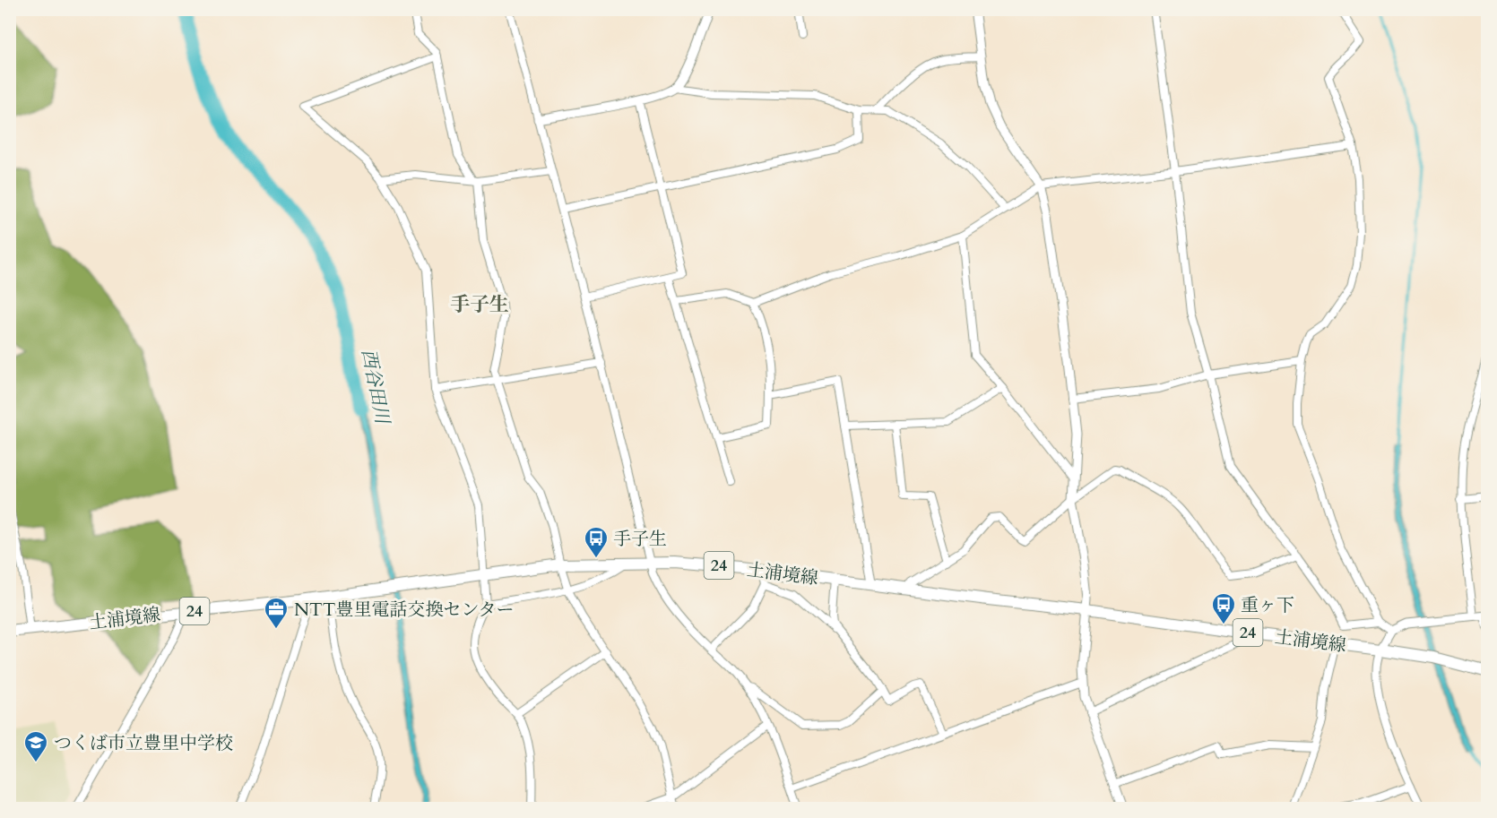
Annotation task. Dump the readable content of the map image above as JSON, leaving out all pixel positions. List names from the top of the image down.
{
  "streets": {
    "main road": ["24", "土浦境線"]
  },
  "districts": ["手子生"],
  "water": ["西谷田川"],
  "places": {
    "bus stop": ["手子生", "重ヶ下"],
    "office": ["NTT豊里電話交換センター"],
    "school or university": ["つくば市立豊里中学校"]
  }
}
